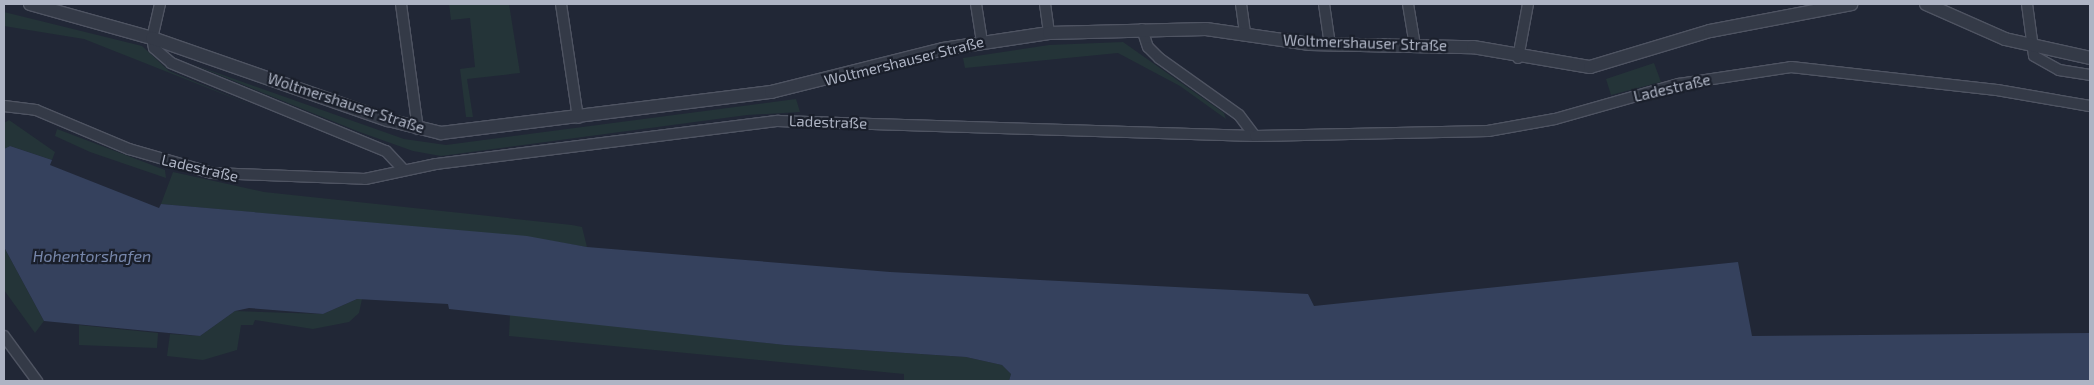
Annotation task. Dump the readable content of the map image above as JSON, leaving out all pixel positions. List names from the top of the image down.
{
  "streets": {
    "street": ["Woltmershauser Straße", "Ladestraße"]
  },
  "water": ["Hohentorshafen"]
}
